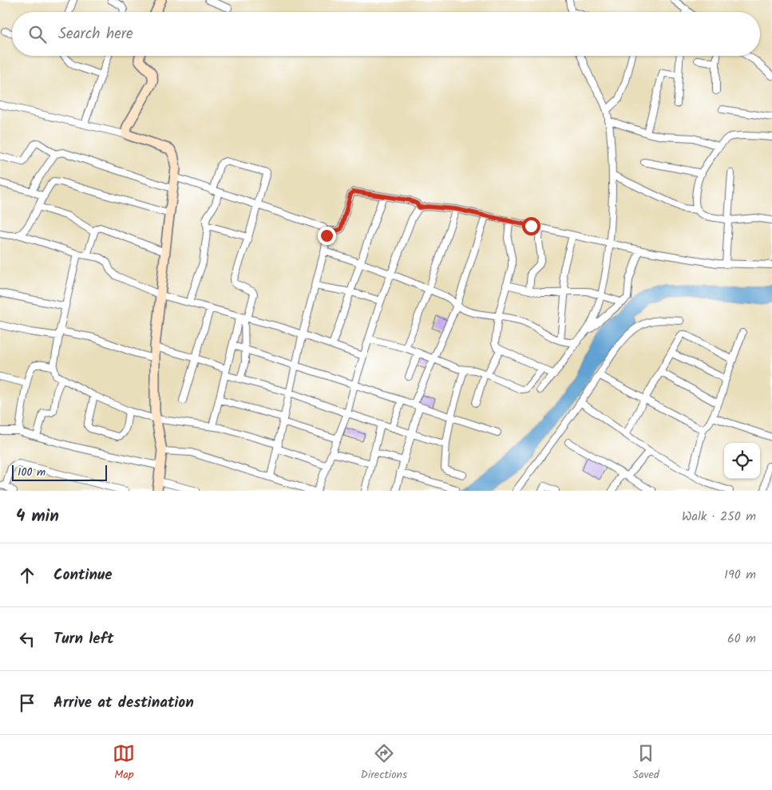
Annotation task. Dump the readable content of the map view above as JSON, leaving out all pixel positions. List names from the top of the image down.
{
  "scale_bar": "100 m",
  "page": {
    "search": "Search here",
    "scale": "100 m",
    "heading": ["4 min", "Walk · 250 m"],
    "list": [
      ["Continue", "190 m"],
      ["Turn left", "60 m"],
      "Arrive at destination"
    ],
    "nav": ["Map", "Directions", "Saved"]
  }
}
